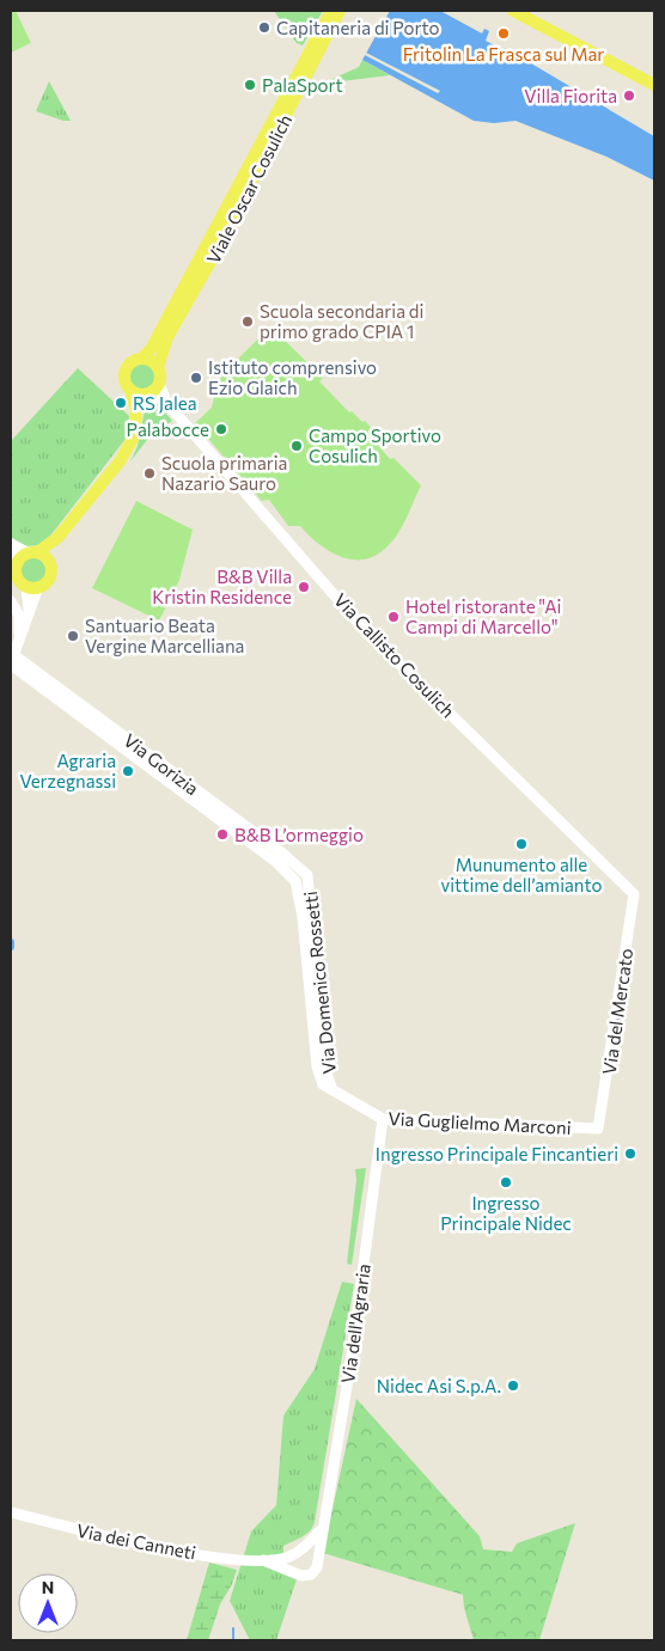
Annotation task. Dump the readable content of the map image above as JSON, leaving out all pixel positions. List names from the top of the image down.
{
  "streets": {
    "main road": ["Viale Oscar Cosulich", "Via Callisto Cosulich"],
    "street": [
      "Via Gorizia",
      "Via Domenico Rossetti",
      "Via del Mercato",
      "Via Guglielmo Marconi",
      "Via dell'Agraria",
      "Via dei Canneti"
    ]
  },
  "crossings": [
    ["Viale Oscar Cosulich", "Via Callisto Cosulich"],
    ["Via Callisto Cosulich", "Via del Mercato"],
    ["Via Gorizia", "Via Domenico Rossetti"],
    ["Via Domenico Rossetti", "Via Guglielmo Marconi"],
    ["Via del Mercato", "Via Guglielmo Marconi"],
    ["Via Guglielmo Marconi", "Via dell'Agraria"],
    ["Via dell'Agraria", "Via dei Canneti"]
  ],
  "places": [
    "Capitaneria di Porto",
    "Fritolin La Frasca sul Mar",
    "PalaSport",
    "Villa Fiorita",
    "Scuola secondaria di primo grado CPIA 1",
    "Istituto comprensivo Ezio Glaich",
    "RS Jalea",
    "Palabocce",
    "Campo Sportivo Cosulich",
    "Scuola primaria Nazario Sauro",
    "B&B Villa Kristin Residence",
    "Hotel ristorante \"Ai Campi di Marcello\"",
    "Santuario Beata Vergine Marcelliana",
    "Agraria Verzegnassi",
    "B&B L’ormeggio",
    "Munumento alle vittime dell’amianto",
    "Ingresso Principale Fincantieri",
    "Ingresso Principale Nidec",
    "Nidec Asi S.p.A."
  ],
  "north": "top"
}
